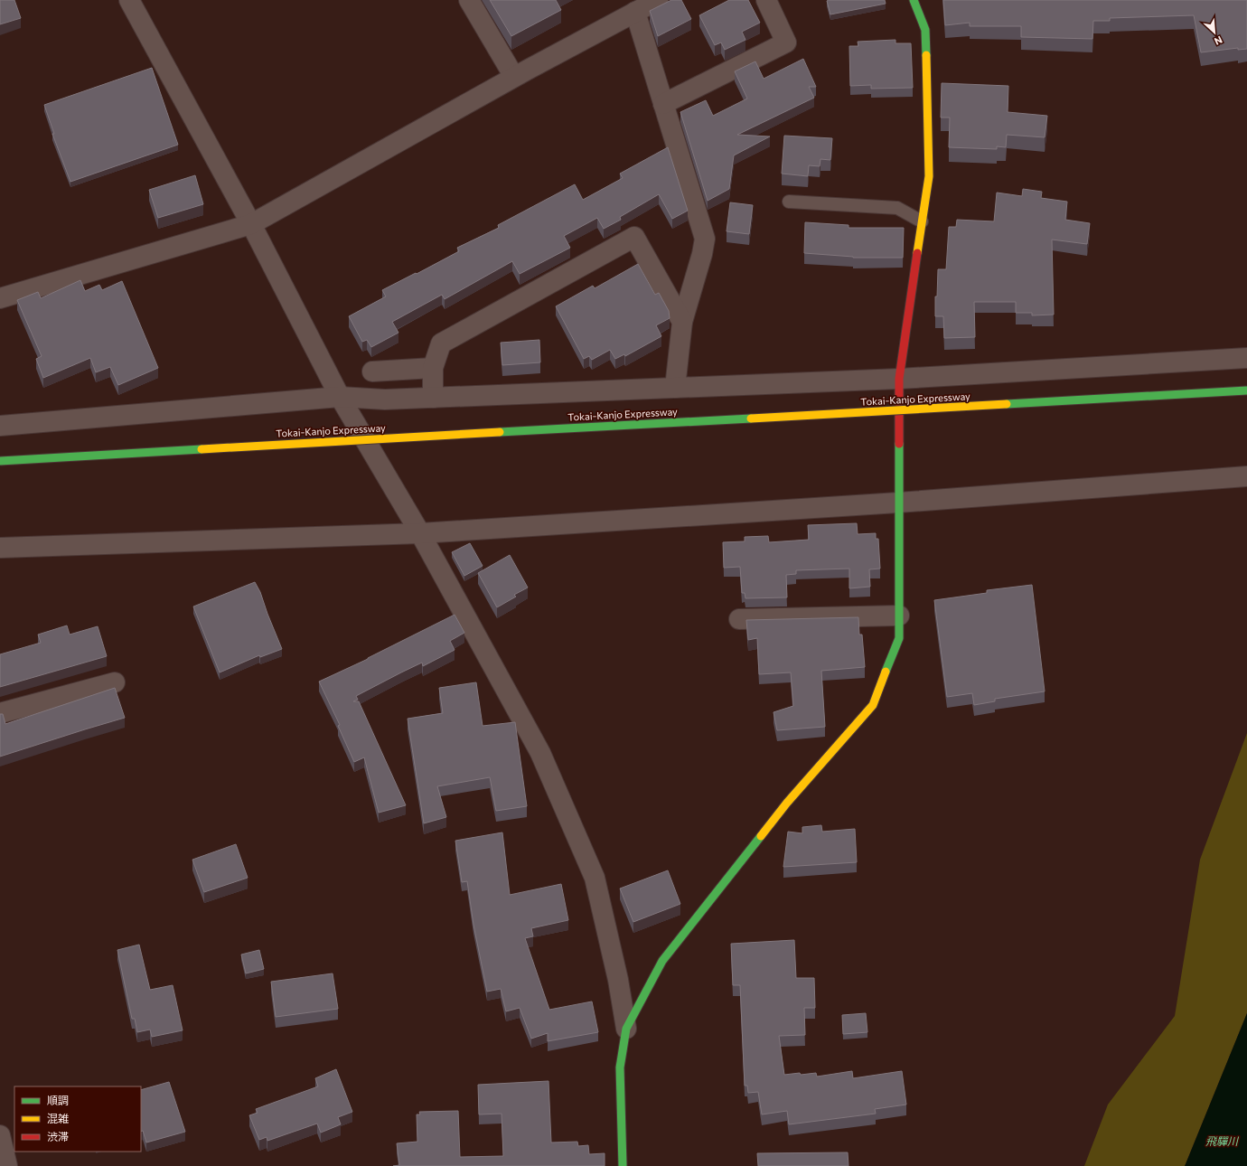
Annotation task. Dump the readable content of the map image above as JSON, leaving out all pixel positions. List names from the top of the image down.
{
  "streets": {
    "main road": ["Tokai-Kanjo Expressway"]
  },
  "water": ["飛驒川"],
  "legend": ["順調", "混雑", "渋滞"],
  "north": "bottom right"
}
